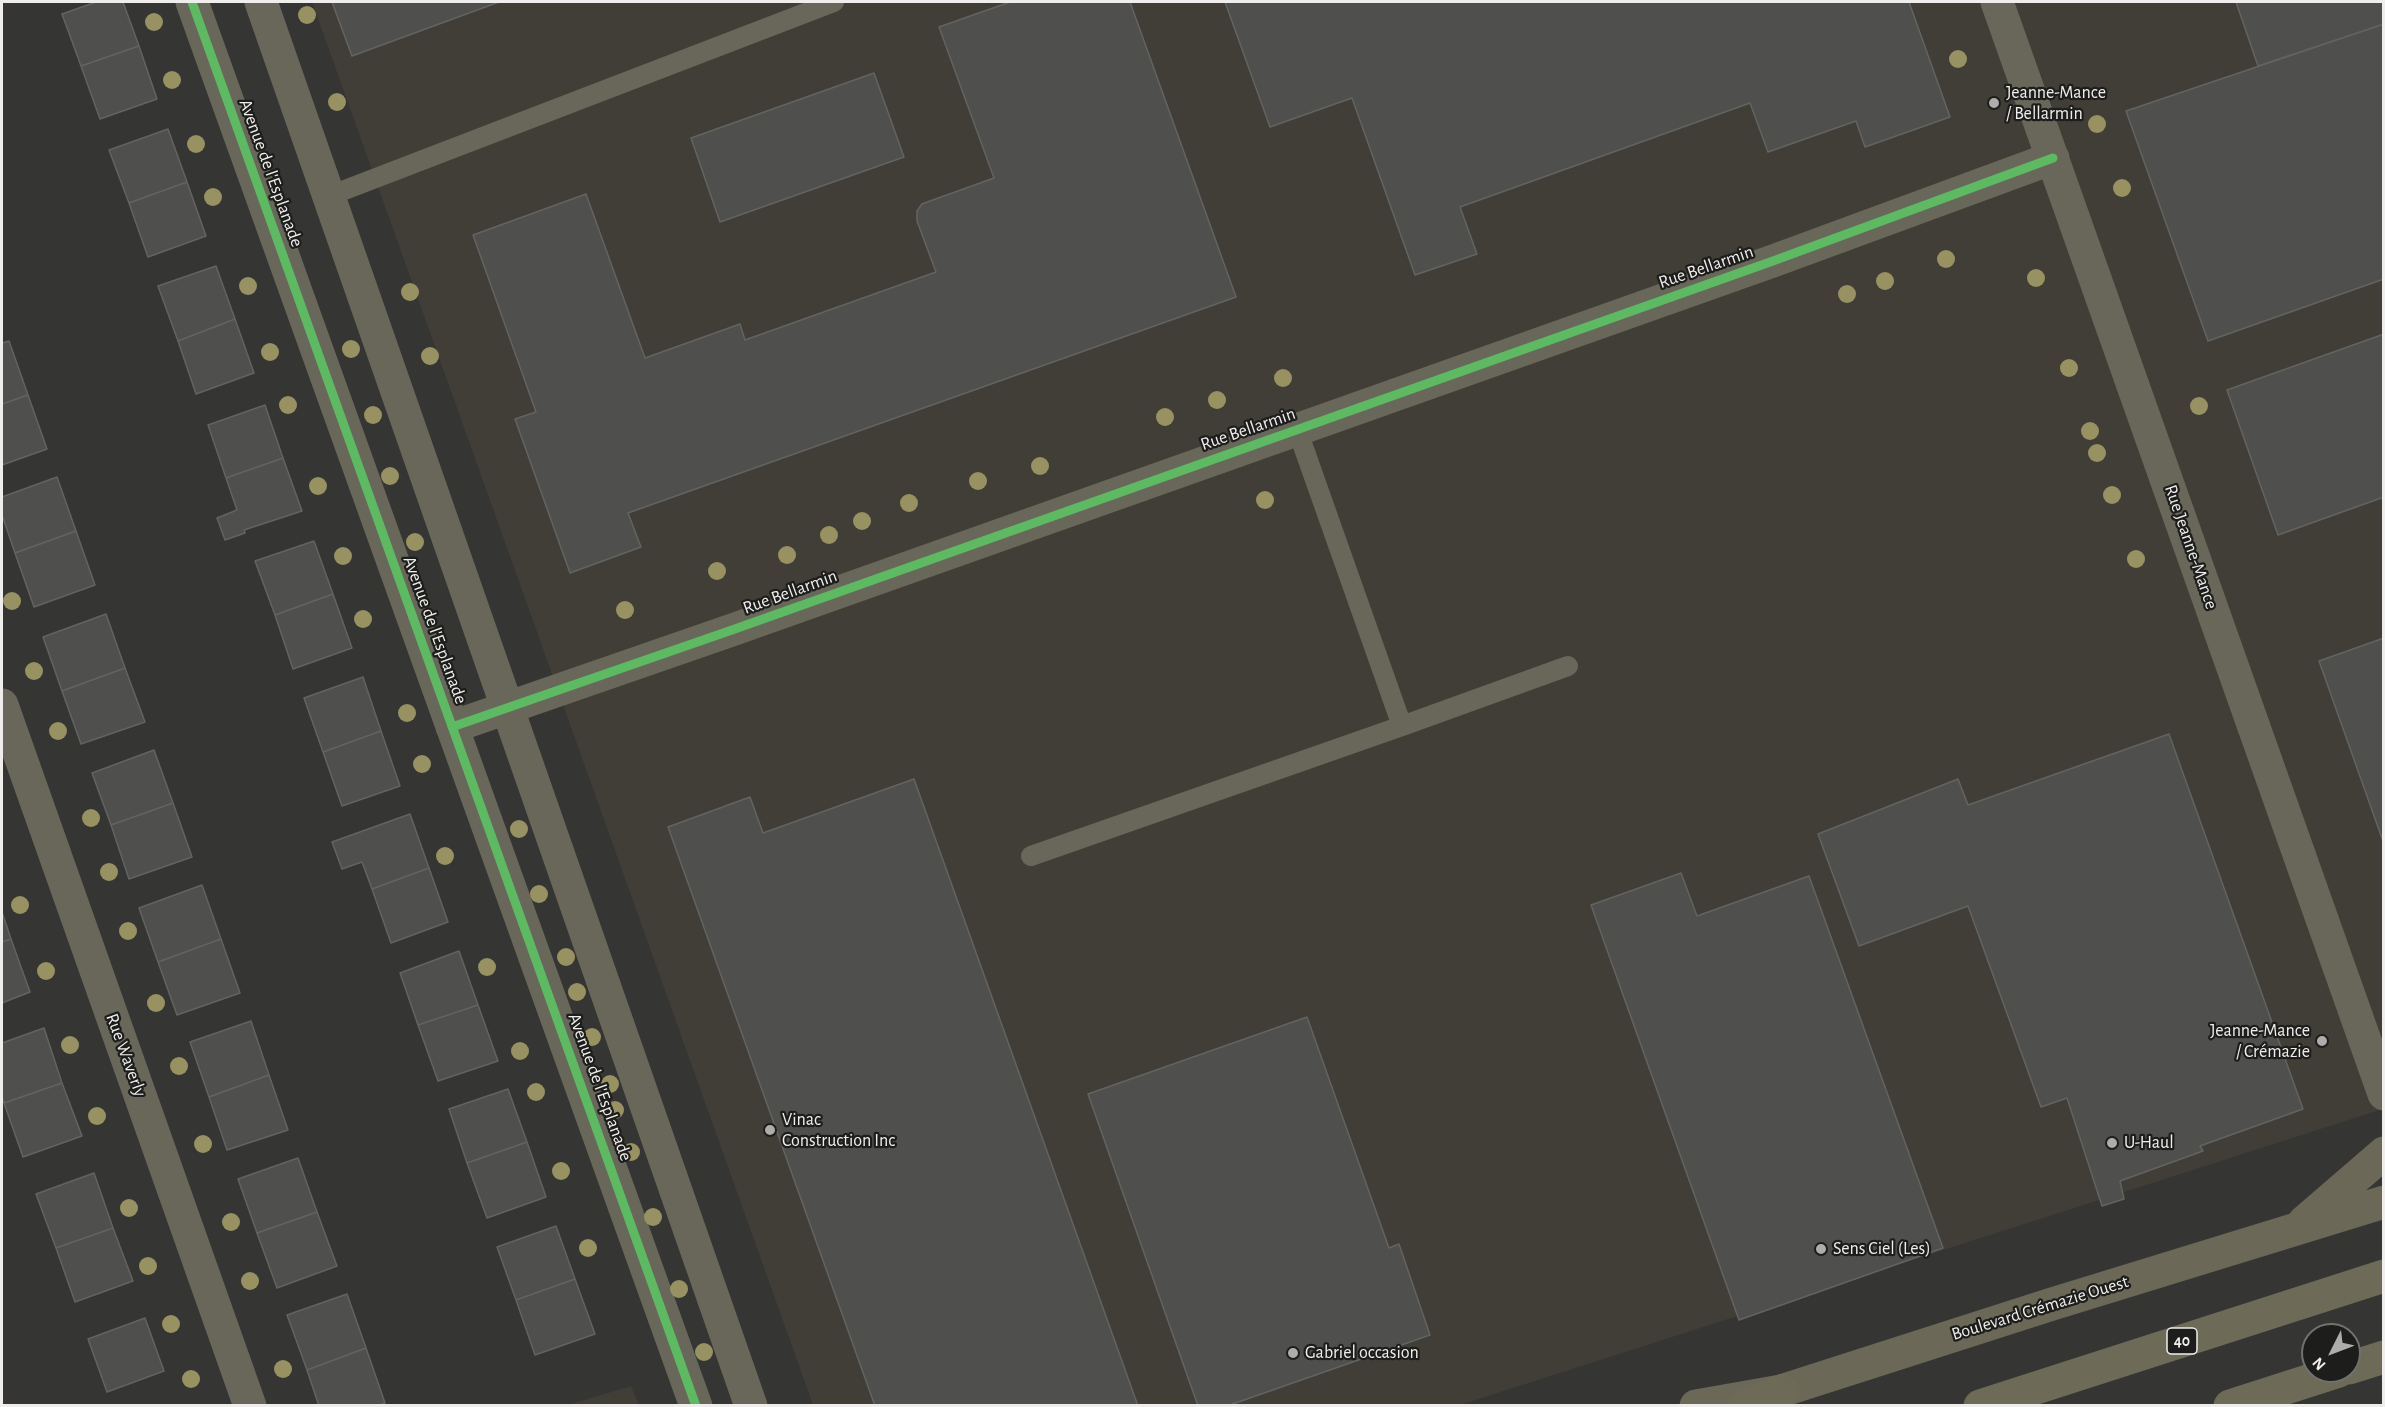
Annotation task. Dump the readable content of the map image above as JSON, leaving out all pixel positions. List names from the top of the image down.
{
  "streets": {
    "highway": ["40"],
    "main road": ["Boulevard Crémazie Ouest"],
    "street": [
      "Avenue de l'Esplanade",
      "Rue Bellarmin",
      "Rue Jeanne-Mance",
      "Rue Waverly"
    ]
  },
  "crossings": [
    ["Avenue de l'Esplanade", "Rue Bellarmin"],
    ["Rue Bellarmin", "Rue Jeanne-Mance"]
  ],
  "places": [
    "Jeanne-Mance / Bellarmin",
    "Jeanne-Mance / Crémazie",
    "Vinac Construction Inc",
    "U-Haul",
    "Sens Ciel (Les)",
    "Gabriel occasion"
  ],
  "north": "bottom left"
}
